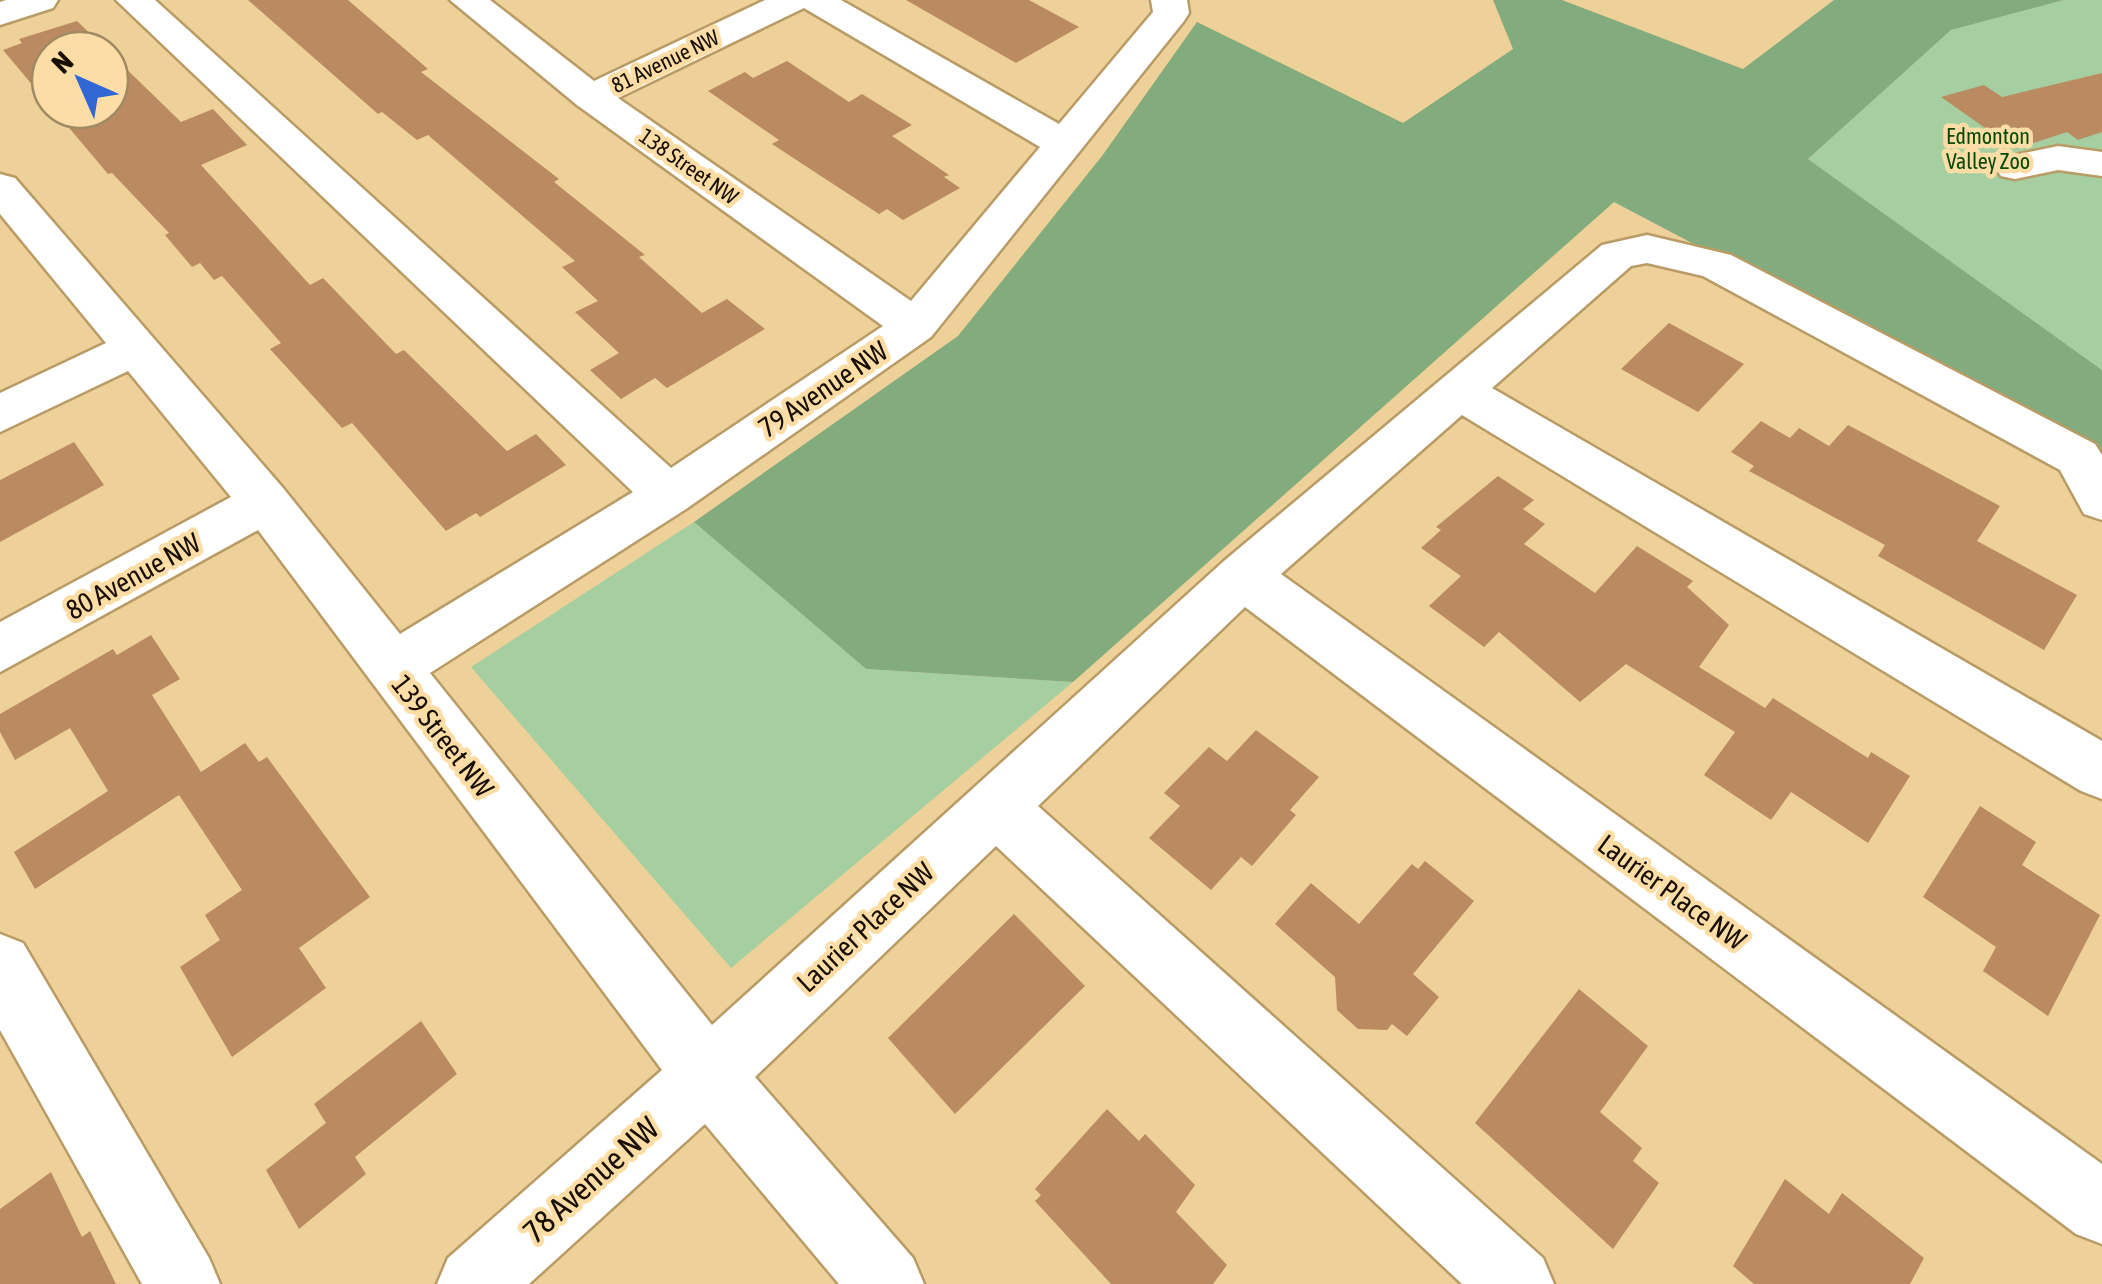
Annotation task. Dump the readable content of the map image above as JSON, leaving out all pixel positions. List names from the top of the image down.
{
  "streets": {
    "street": [
      "81 Avenue NW",
      "138 Street NW",
      "79 Avenue NW",
      "80 Avenue NW",
      "139 Street NW",
      "Laurier Place NW",
      "78 Avenue NW"
    ]
  },
  "crossings": [
    ["81 Avenue NW", "138 Street NW"],
    ["138 Street NW", "79 Avenue NW"],
    ["79 Avenue NW", "139 Street NW"],
    ["80 Avenue NW", "139 Street NW"],
    ["139 Street NW", "Laurier Place NW"],
    ["139 Street NW", "78 Avenue NW"],
    ["Laurier Place NW", "78 Avenue NW"]
  ],
  "parks": ["Edmonton Valley Zoo"],
  "north": "top left"
}
